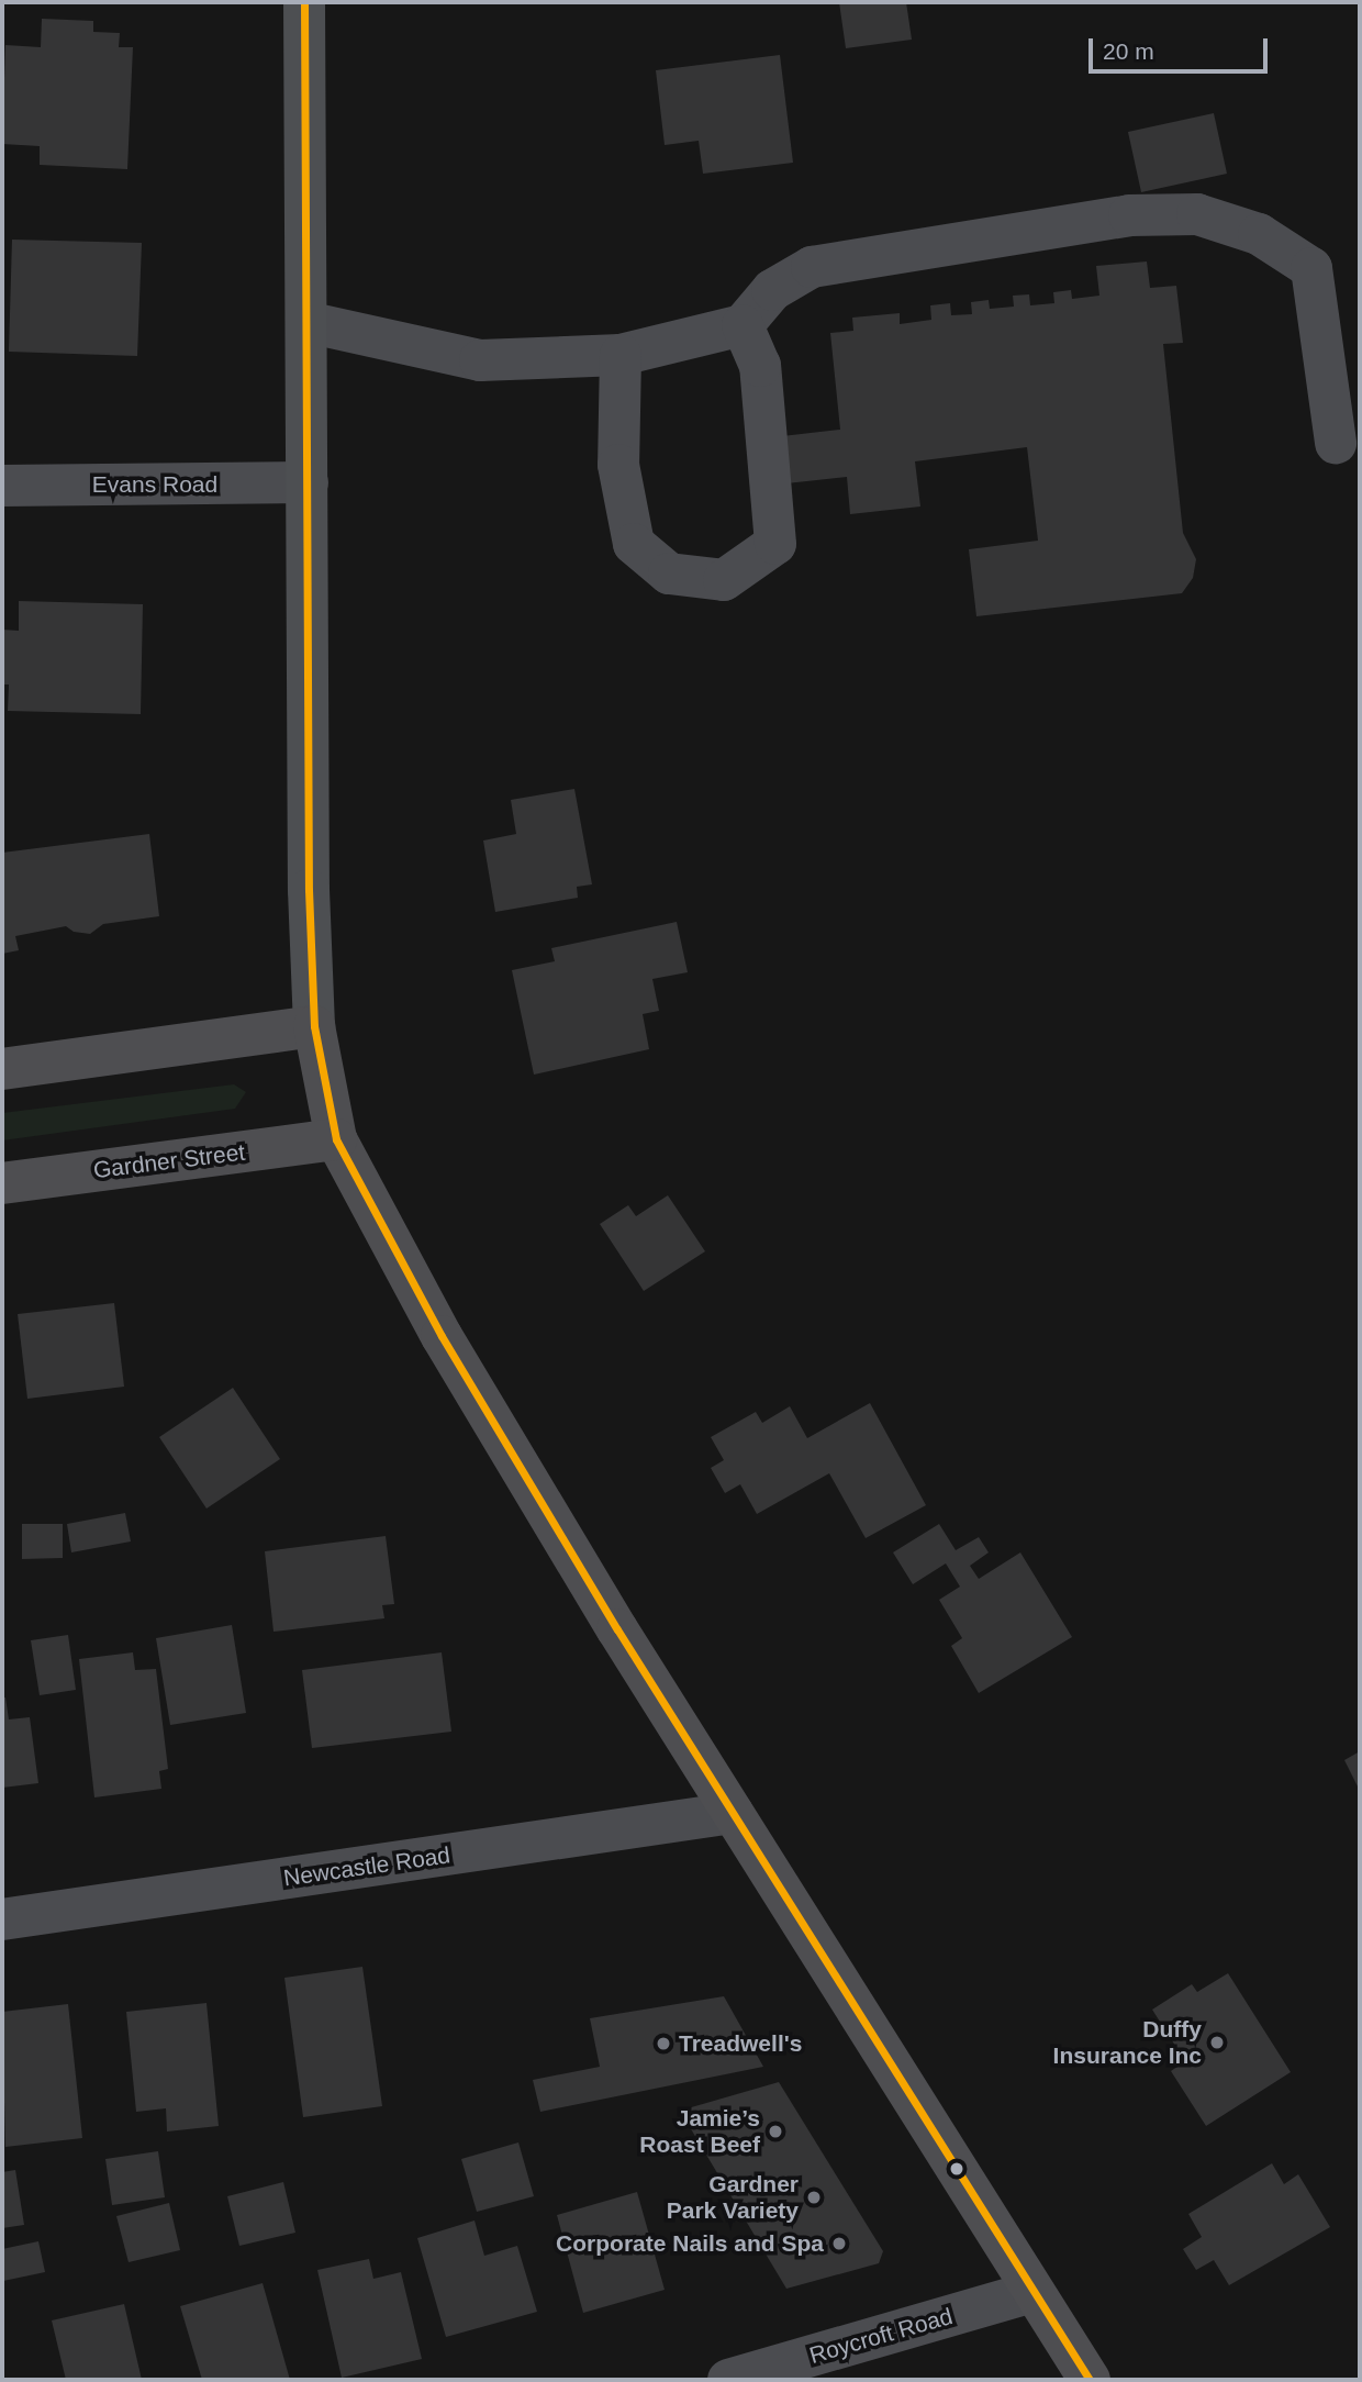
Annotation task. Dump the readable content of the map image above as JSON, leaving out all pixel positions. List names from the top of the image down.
{
  "streets": {
    "highway": ["Gardner Street"],
    "street": ["Evans Road", "Newcastle Road", "Roycroft Road"]
  },
  "places": [
    "Duffy Insurance Inc",
    "Treadwell's",
    "Jamie’s Roast Beef",
    "Gardner Park Variety",
    "Corporate Nails and Spa"
  ],
  "scale_bar": "20 m"
}
